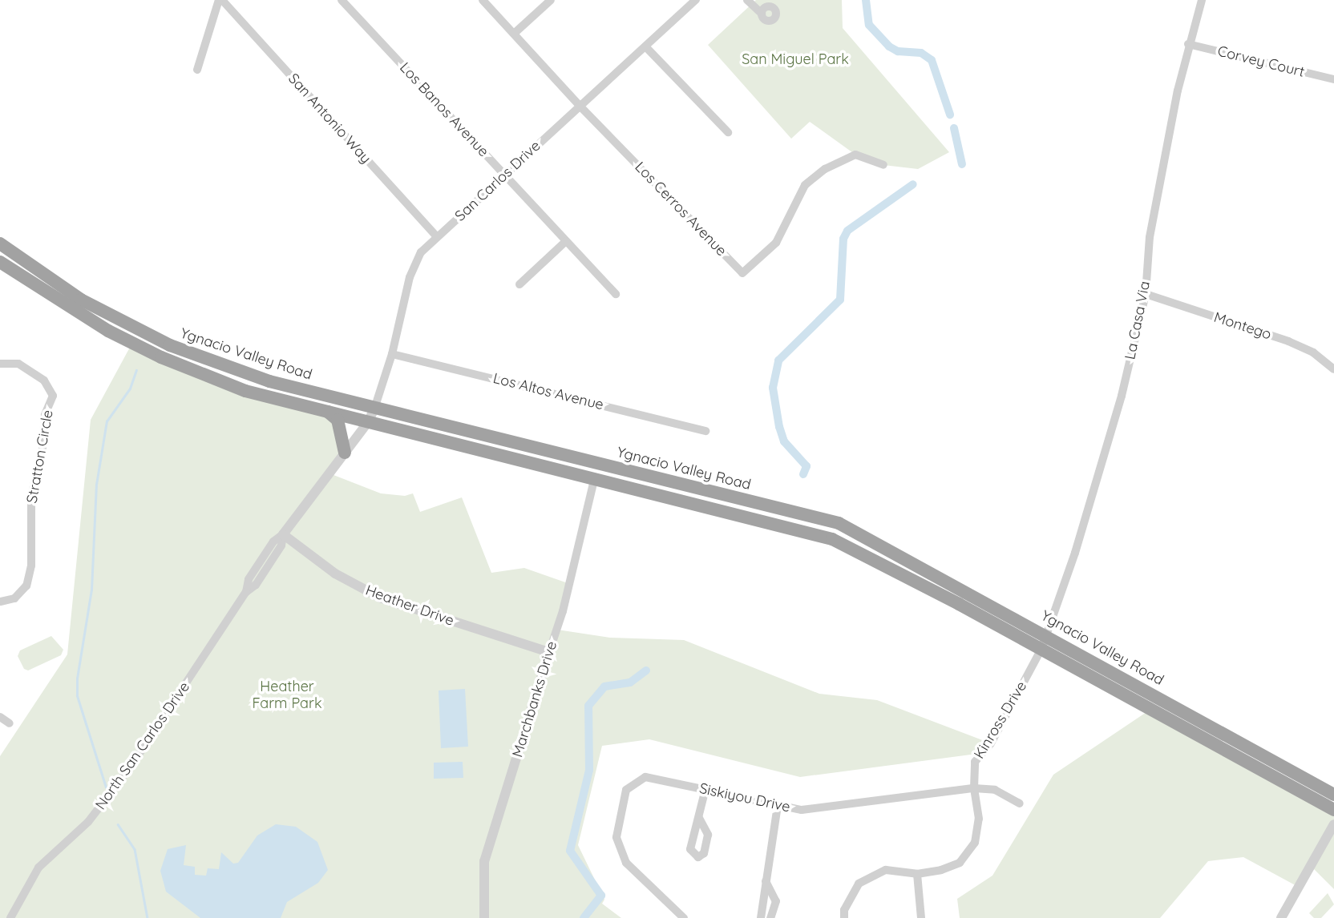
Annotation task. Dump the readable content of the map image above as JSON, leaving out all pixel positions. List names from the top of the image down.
{
  "streets": {
    "highway": ["Ygnacio Valley Road"],
    "street": [
      "Corvey Court",
      "Los Banos Avenue",
      "San Antonio Way",
      "San Carlos Drive",
      "Los Cerros Avenue",
      "La Casa Via",
      "Montego",
      "Los Altos Avenue",
      "Stratton Circle",
      "Heather Drive",
      "Marchbanks Drive",
      "Kinross Drive",
      "North San Carlos Drive",
      "Siskiyou Drive"
    ]
  },
  "crossings": [
    ["Corvey Court", "La Casa Via"],
    ["Los Banos Avenue", "San Carlos Drive"],
    ["San Antonio Way", "San Carlos Drive"],
    ["San Carlos Drive", "Los Cerros Avenue"],
    ["San Carlos Drive", "Ygnacio Valley Road"],
    ["San Carlos Drive", "Los Altos Avenue"],
    ["San Carlos Drive", "North San Carlos Drive"],
    ["La Casa Via", "Montego"],
    ["La Casa Via", "Ygnacio Valley Road"],
    ["La Casa Via", "Kinross Drive"],
    ["Ygnacio Valley Road", "Marchbanks Drive"],
    ["Ygnacio Valley Road", "Kinross Drive"],
    ["Ygnacio Valley Road", "North San Carlos Drive"],
    ["Heather Drive", "Marchbanks Drive"],
    ["Heather Drive", "North San Carlos Drive"],
    ["Kinross Drive", "Siskiyou Drive"]
  ],
  "parks": ["San Miguel Park", "Heather Farm Park"]
}
